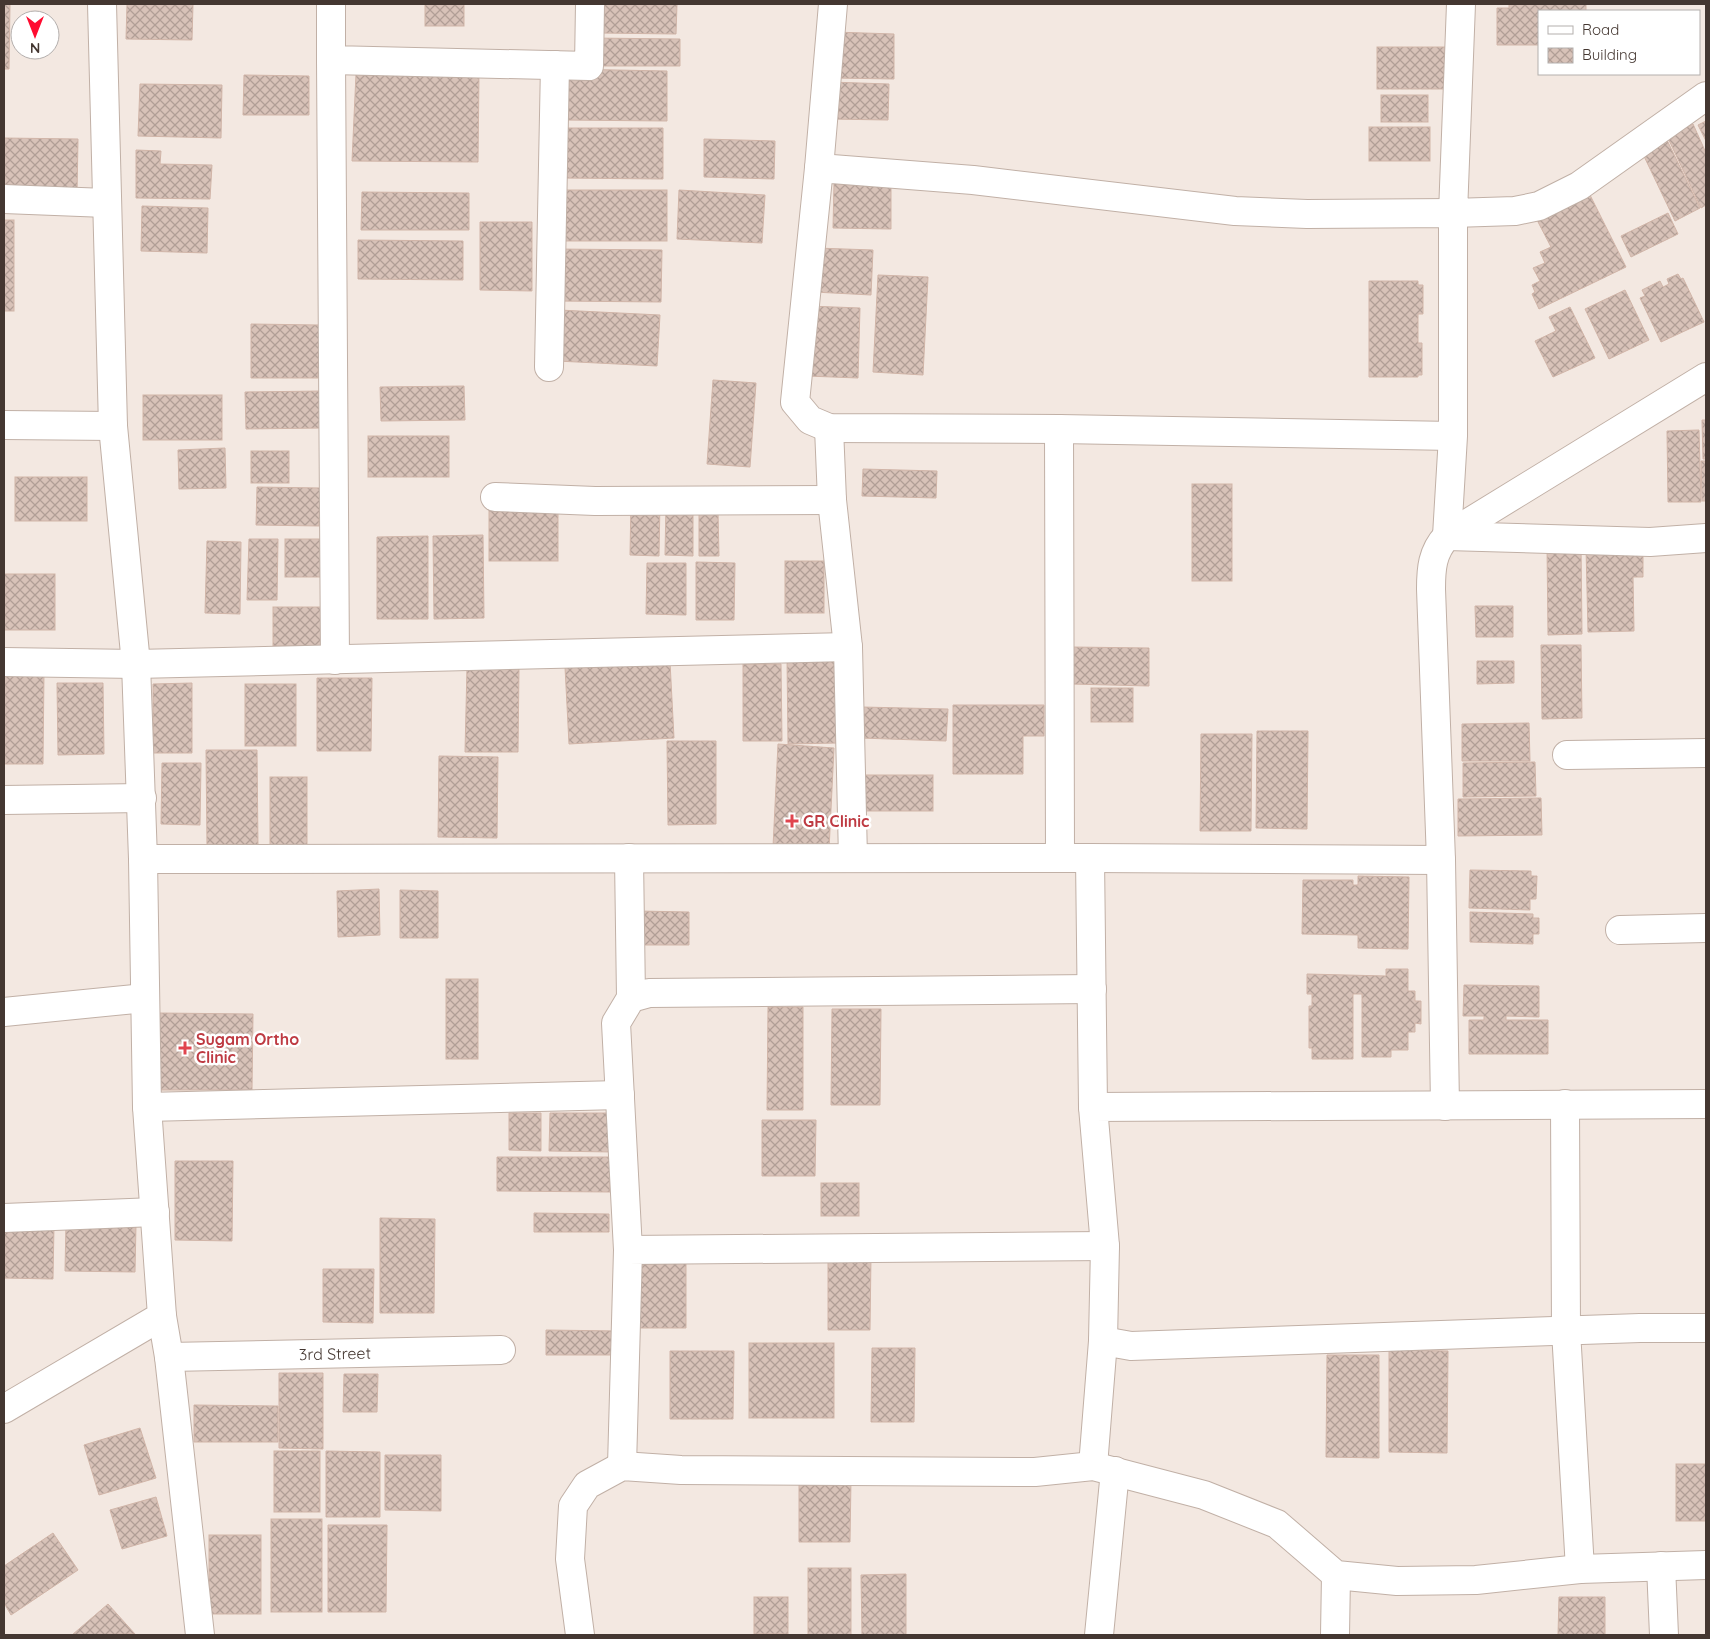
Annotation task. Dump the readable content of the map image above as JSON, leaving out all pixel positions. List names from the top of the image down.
{
  "streets": {
    "street": ["3rd Street"]
  },
  "places": {
    "health": ["GR Clinic", "Sugam Ortho Clinic"]
  },
  "legend": ["Road", "Building"],
  "north": "bottom"
}
